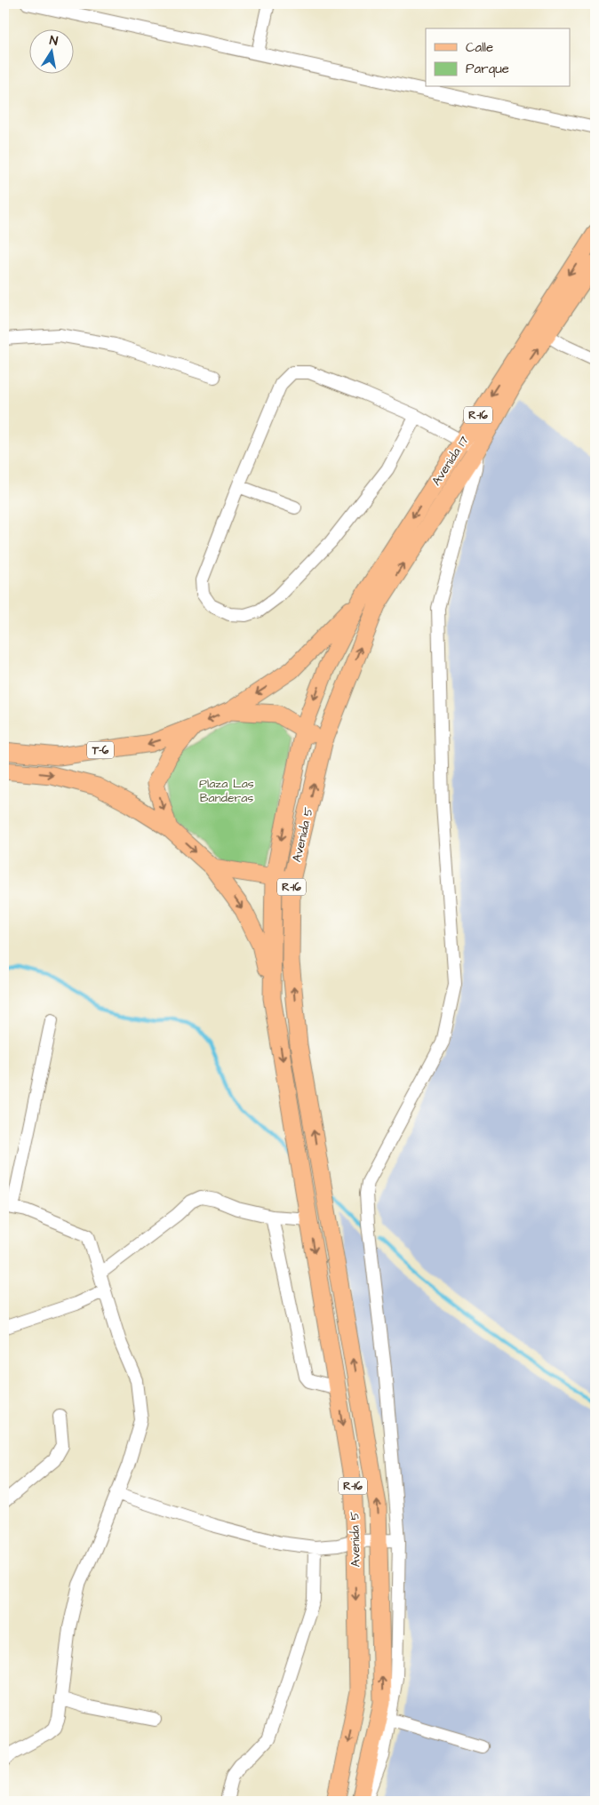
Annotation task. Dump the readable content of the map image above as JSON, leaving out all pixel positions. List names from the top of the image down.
{
  "streets": {
    "main road": [
      "R-16",
      "Avenida 17",
      "T-6",
      "Avenida 5"
    ]
  },
  "crossings": [
    ["Avenida 17", "Avenida 5"],
    ["T-6", "Avenida 5"]
  ],
  "parks": ["Plaza Las Banderas"],
  "legend": ["Calle", "Parque"],
  "north": "top"
}
